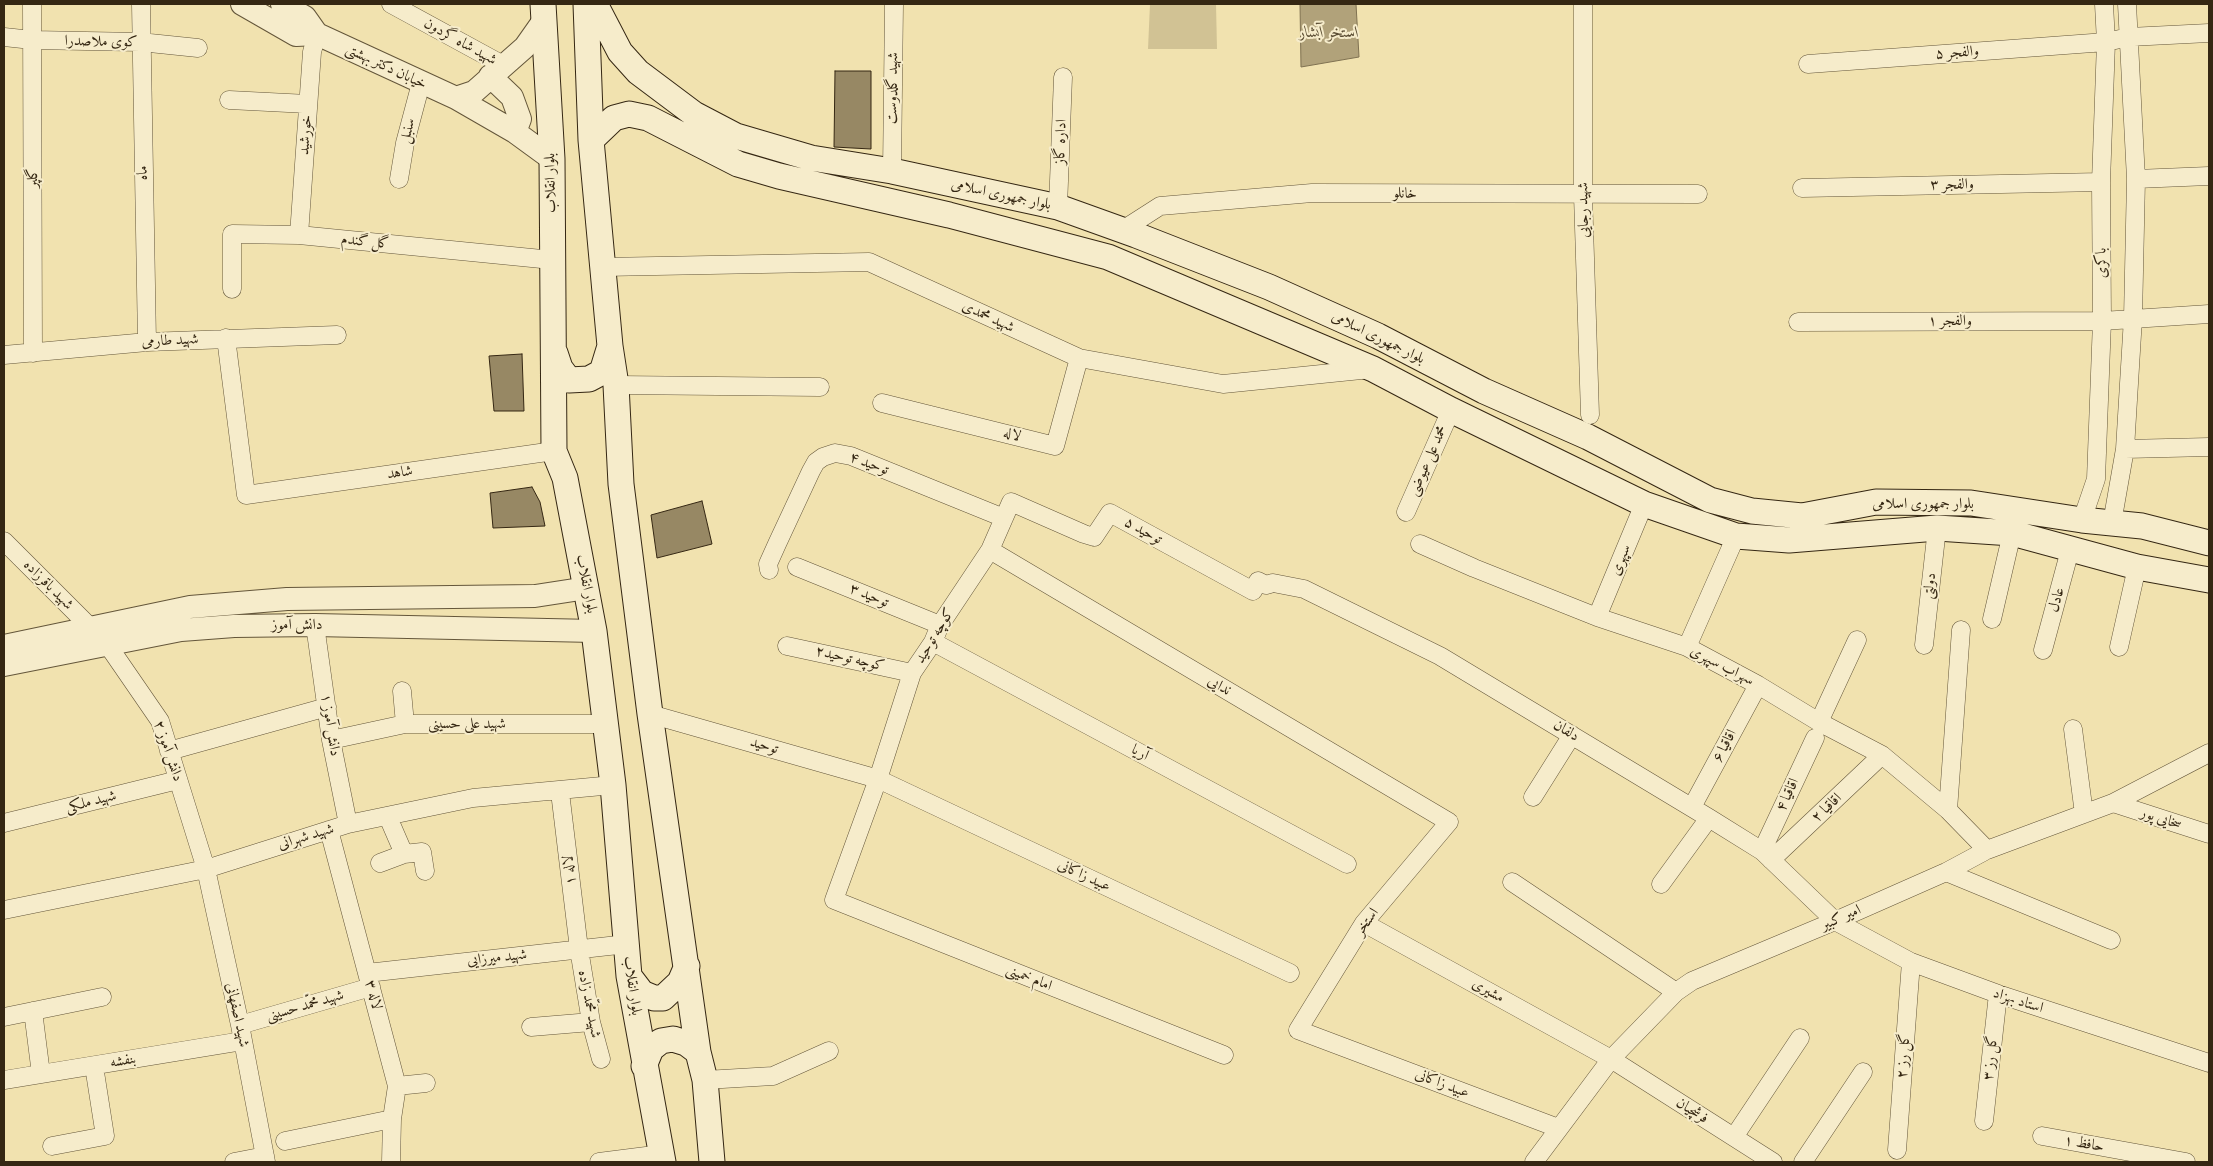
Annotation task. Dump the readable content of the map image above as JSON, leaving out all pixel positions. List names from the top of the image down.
{
  "streets": {
    "main road": ["بلوار انقلاب", "بلوار جمهوری اسلامی"],
    "street": [
      "کوی ملاصدرا",
      "شهید شاه گردون",
      "والفجر ۵",
      "خیابان دکتر بهشتی",
      "شهید گلدوست",
      "سنبل",
      "خورشید",
      "اداره گاز",
      "ماه",
      "گلپر",
      "والفجر ۳",
      "خانلو",
      "شهید رجایی",
      "گل گندم",
      "باکری",
      "شهید محمدی",
      "والفجر ۱",
      "شهید طارمی",
      "لاله",
      "محمد علی عیوضی",
      "توحید ۴",
      "شاهد",
      "توحید ۵",
      "سپهری",
      "شهید باقرزاده",
      "دولتی",
      "توحید ۳",
      "عادل",
      "دانش آموز",
      "کوچه توحید",
      "کوچه توحید۲",
      "سهراب سپهری",
      "ندایی",
      "شهید علی حسینی",
      "دانش آموز ۱",
      "دلفان",
      "توحید",
      "اقاقیا ۶",
      "دانش آموز ۲",
      "آریا",
      "اقاقیا ۴",
      "شهید ملکی",
      "اقاقیا ۲",
      "سخایی پور",
      "شهید شهرانی",
      "لاله ۱",
      "عبید زاکانی",
      "امیر کبیر",
      "استخر",
      "شهید میرزایی",
      "امام خمینی",
      "مشیری",
      "لاله ۳",
      "استاد بهزاد",
      "شهید محمّد زاده",
      "شهید محمّد حسینی",
      "شهید اصفهانی",
      "گل رز ۲",
      "گل رز ۳",
      "بنفشه",
      "فرشچیان",
      "حافظ ۱"
    ]
  },
  "crossings": [
    ["کوی ملاصدرا", "ماه"],
    ["کوی ملاصدرا", "گلپر"],
    ["والفجر ۵", "باکری"],
    ["خیابان دکتر بهشتی", "سنبل"],
    ["خیابان دکتر بهشتی", "خورشید"],
    ["خیابان دکتر بهشتی", "بلوار انقلاب"],
    ["شهید گلدوست", "بلوار جمهوری اسلامی"],
    ["خورشید", "گل گندم"],
    ["اداره گاز", "بلوار جمهوری اسلامی"],
    ["ماه", "شهید طارمی"],
    ["گلپر", "شهید طارمی"],
    ["بلوار انقلاب", "گل گندم"],
    ["بلوار انقلاب", "شاهد"],
    ["بلوار انقلاب", "دانش آموز"],
    ["بلوار انقلاب", "شهید علی حسینی"],
    ["بلوار انقلاب", "شهید شهرانی"],
    ["بلوار انقلاب", "شهید میرزایی"],
    ["والفجر ۳", "باکری"],
    ["خانلو", "بلوار جمهوری اسلامی"],
    ["خانلو", "شهید رجایی"],
    ["بلوار جمهوری اسلامی", "باکری"],
    ["بلوار جمهوری اسلامی", "شهید محمدی"],
    ["بلوار جمهوری اسلامی", "محمد علی عیوضی"],
    ["بلوار جمهوری اسلامی", "سپهری"],
    ["بلوار جمهوری اسلامی", "دولتی"],
    ["بلوار جمهوری اسلامی", "عادل"],
    ["باکری", "والفجر ۱"],
    ["شهید محمدی", "لاله"],
    ["شهید طارمی", "شاهد"],
    ["توحید ۴", "کوچه توحید"],
    ["توحید ۵", "کوچه توحید"],
    ["توحید ۵", "دلفان"],
    ["سپهری", "سهراب سپهری"],
    ["شهید باقرزاده", "دانش آموز"],
    ["شهید باقرزاده", "دانش آموز ۲"],
    ["توحید ۳", "کوچه توحید"],
    ["دانش آموز", "دانش آموز ۱"],
    ["دانش آموز", "دانش آموز ۲"],
    ["کوچه توحید", "کوچه توحید۲"],
    ["کوچه توحید", "ندایی"],
    ["کوچه توحید", "توحید"],
    ["کوچه توحید", "آریا"],
    ["کوچه توحید", "عبید زاکانی"],
    ["کوچه توحید", "امام خمینی"],
    ["سهراب سپهری", "اقاقیا ۶"],
    ["سهراب سپهری", "اقاقیا ۴"],
    ["سهراب سپهری", "اقاقیا ۲"],
    ["سهراب سپهری", "امیر کبیر"],
    ["ندایی", "استخر"],
    ["شهید علی حسینی", "دانش آموز ۱"],
    ["دانش آموز ۱", "شهید شهرانی"],
    ["دلفان", "اقاقیا ۶"],
    ["دلفان", "اقاقیا ۴"],
    ["دلفان", "اقاقیا ۲"],
    ["دلفان", "امیر کبیر"],
    ["دلفان", "استاد بهزاد"],
    ["توحید", "عبید زاکانی"],
    ["دانش آموز ۲", "شهید ملکی"],
    ["دانش آموز ۲", "شهید شهرانی"],
    ["دانش آموز ۲", "شهید اصفهانی"],
    ["اقاقیا ۴", "اقاقیا ۲"],
    ["سخایی پور", "امیر کبیر"],
    ["شهید شهرانی", "لاله ۱"],
    ["شهید شهرانی", "لاله ۳"],
    ["شهید شهرانی", "شهید اصفهانی"],
    ["لاله ۱", "شهید میرزایی"],
    ["لاله ۱", "شهید محمّد زاده"],
    ["عبید زاکانی", "امیر کبیر"],
    ["عبید زاکانی", "استخر"],
    ["امیر کبیر", "مشیری"],
    ["امیر کبیر", "استاد بهزاد"],
    ["امیر کبیر", "فرشچیان"],
    ["استخر", "مشیری"],
    ["شهید میرزایی", "لاله ۳"],
    ["شهید میرزایی", "شهید محمّد زاده"],
    ["شهید میرزایی", "شهید محمّد حسینی"],
    ["مشیری", "فرشچیان"],
    ["لاله ۳", "شهید محمّد حسینی"],
    ["استاد بهزاد", "گل رز ۲"],
    ["استاد بهزاد", "گل رز ۳"],
    ["شهید محمّد حسینی", "شهید اصفهانی"],
    ["شهید محمّد حسینی", "بنفشه"],
    ["شهید اصفهانی", "بنفشه"]
  ],
  "water": ["استخر آبشار"]
}
